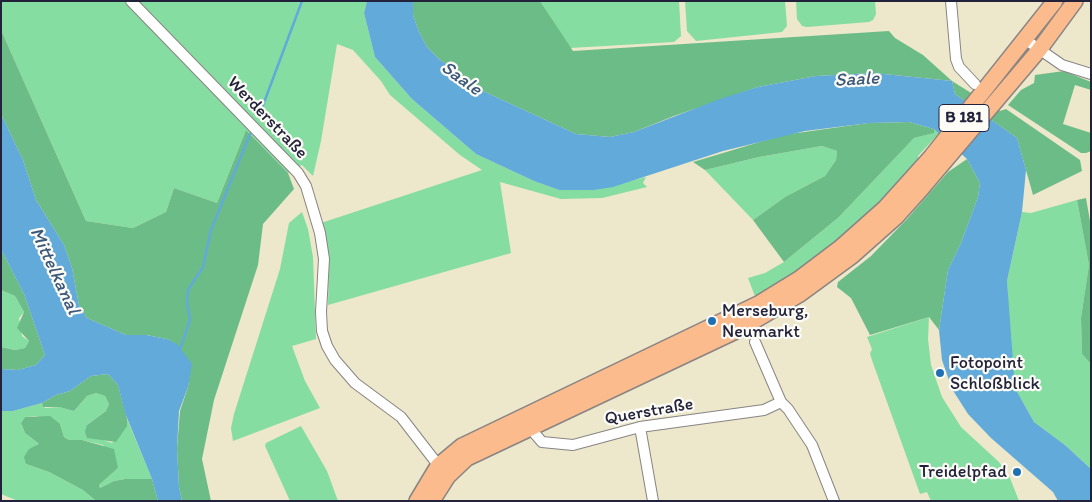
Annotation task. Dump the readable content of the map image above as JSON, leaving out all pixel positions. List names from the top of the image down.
{
  "streets": {
    "main road": ["B 181"],
    "street": ["Werderstraße", "Querstraße"]
  },
  "crossings": [
    ["Werderstraße", "B 181"],
    ["B 181", "Querstraße"]
  ],
  "water": ["Saale", "Mittelkanal"],
  "places": ["Merseburg, Neumarkt", "Fotopoint Schloßblick", "Treidelpfad"]
}
